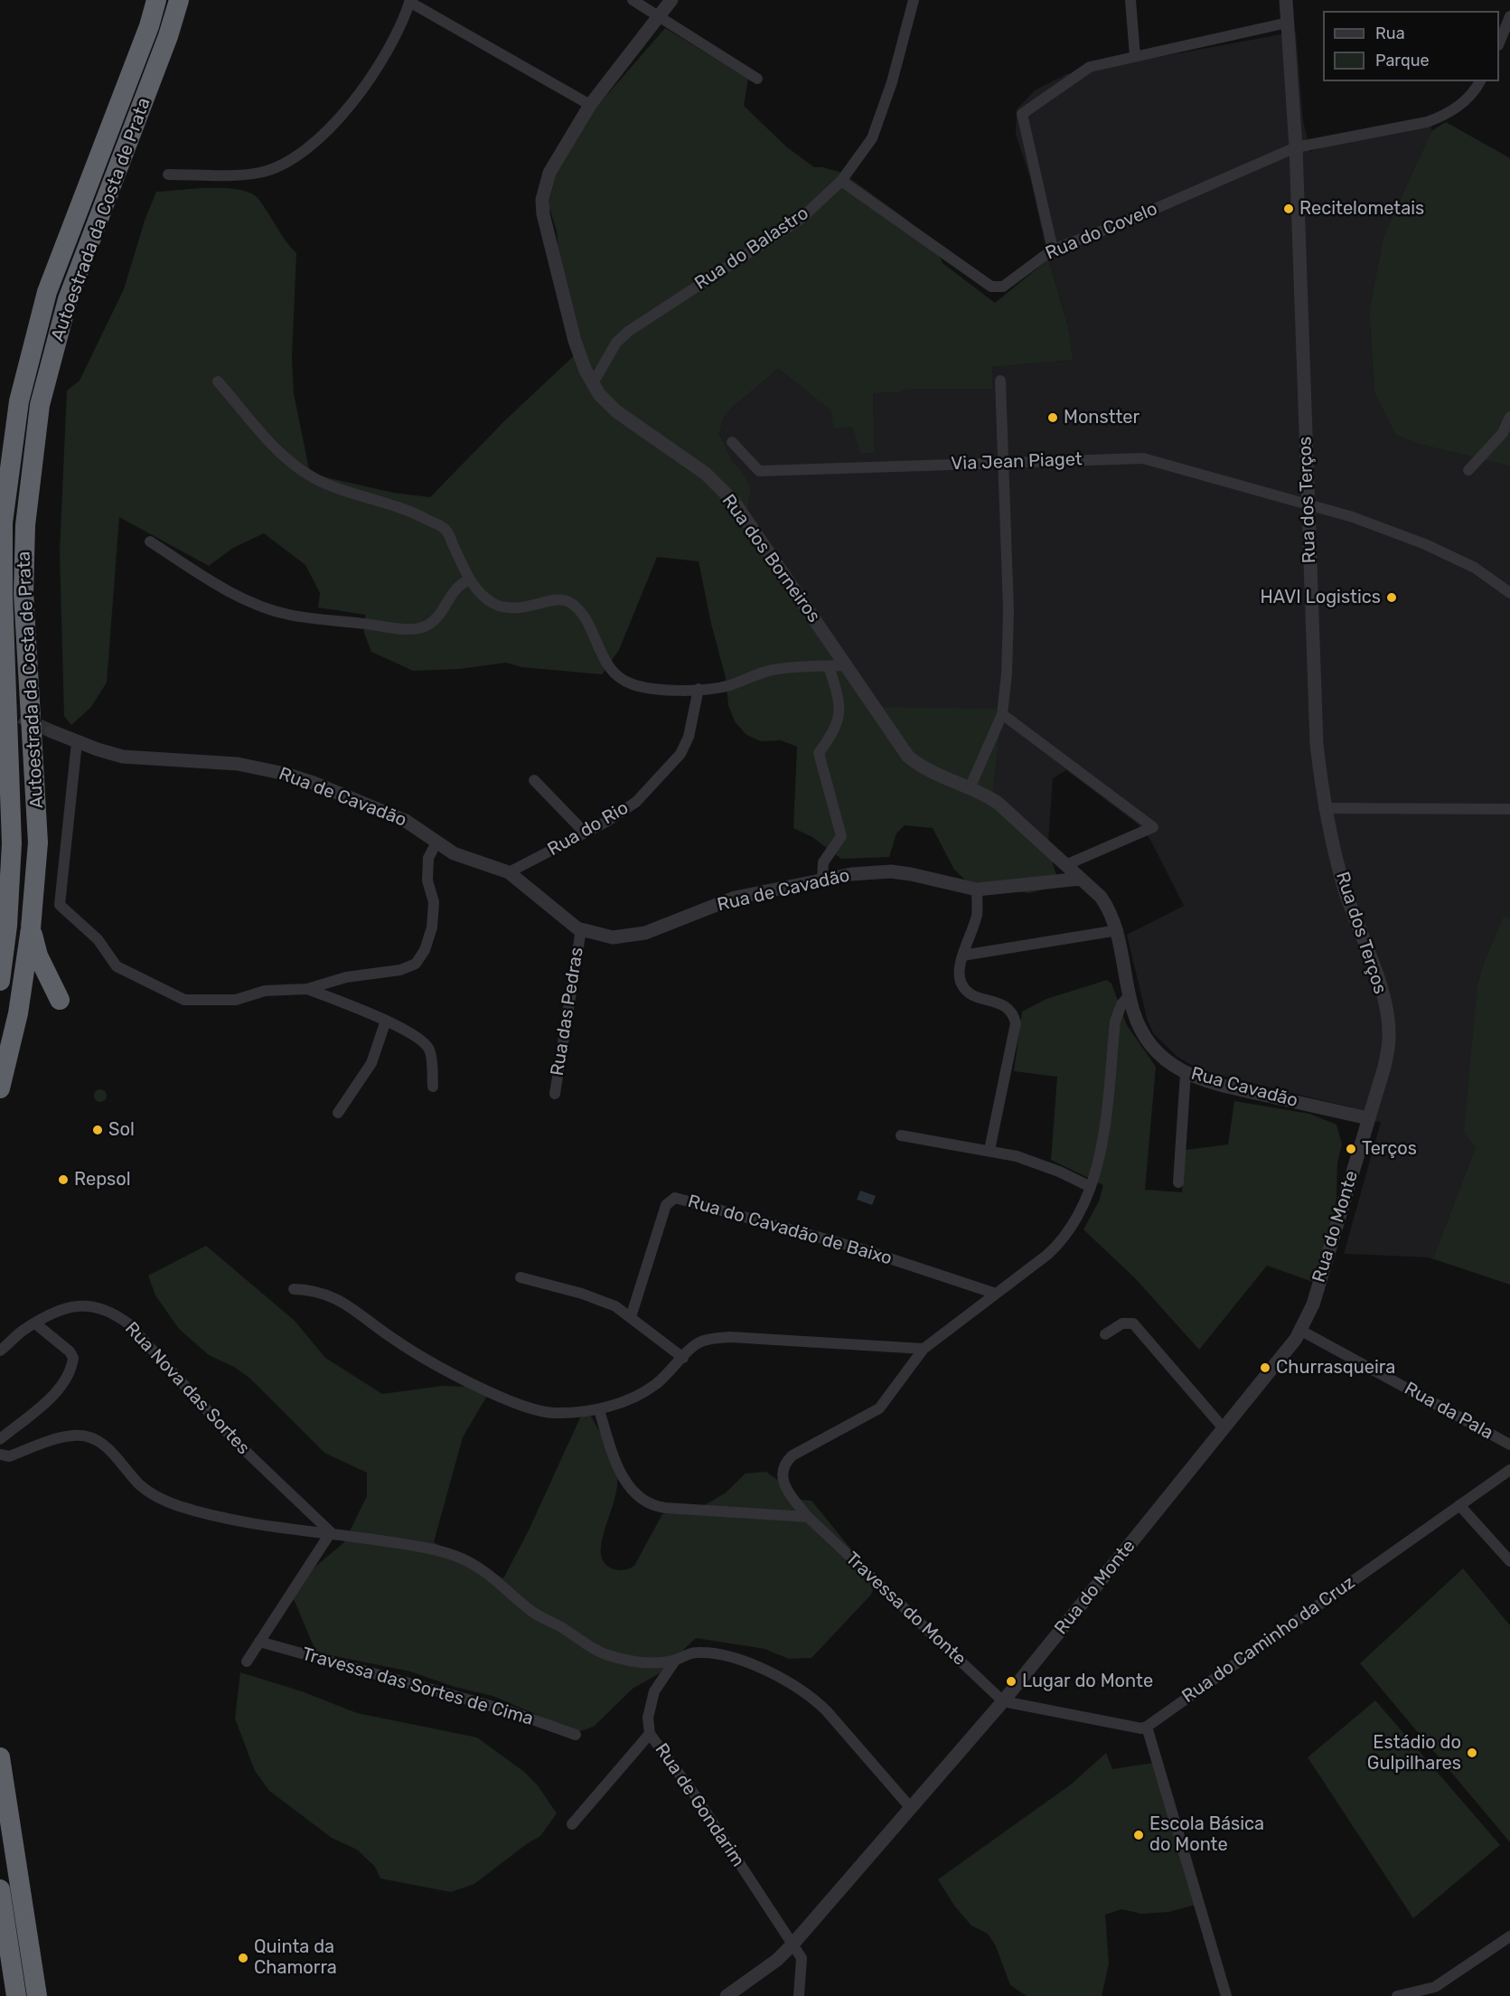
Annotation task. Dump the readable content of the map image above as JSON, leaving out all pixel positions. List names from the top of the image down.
{
  "streets": {
    "highway": ["Autoestrada da Costa de Prata"],
    "street": [
      "Rua do Covelo",
      "Rua do Balastro",
      "Via Jean Piaget",
      "Rua dos Terços",
      "Rua dos Borneiros",
      "Rua de Cavadão",
      "Rua do Rio",
      "Rua das Pedras",
      "Rua Cavadão",
      "Rua do Monte",
      "Rua do Cavadão de Baixo",
      "Rua Nova das Sortes",
      "Rua da Pala",
      "Travessa do Monte",
      "Rua do Caminho da Cruz",
      "Travessa das Sortes de Cima",
      "Rua de Gondarim"
    ]
  },
  "crossings": [
    ["Rua do Covelo", "Rua do Balastro"],
    ["Rua do Covelo", "Rua dos Terços"],
    ["Rua do Balastro", "Rua dos Borneiros"],
    ["Via Jean Piaget", "Rua dos Terços"],
    ["Rua dos Terços", "Rua Cavadão"],
    ["Rua dos Terços", "Rua do Monte"],
    ["Rua dos Borneiros", "Rua Cavadão"],
    ["Rua de Cavadão", "Rua do Rio"],
    ["Rua de Cavadão", "Rua das Pedras"],
    ["Rua de Cavadão", "Rua Cavadão"],
    ["Rua Cavadão", "Rua do Monte"],
    ["Rua do Monte", "Rua da Pala"],
    ["Rua do Monte", "Travessa do Monte"],
    ["Rua do Monte", "Rua de Gondarim"]
  ],
  "places": [
    "Recitelometais",
    "Monstter",
    "HAVI Logistics",
    "Sol",
    "Terços",
    "Repsol",
    "Churrasqueira",
    "Lugar do Monte",
    "Estádio do Gulpilhares",
    "Escola Básica do Monte",
    "Quinta da Chamorra"
  ],
  "legend": ["Rua", "Parque"]
}
